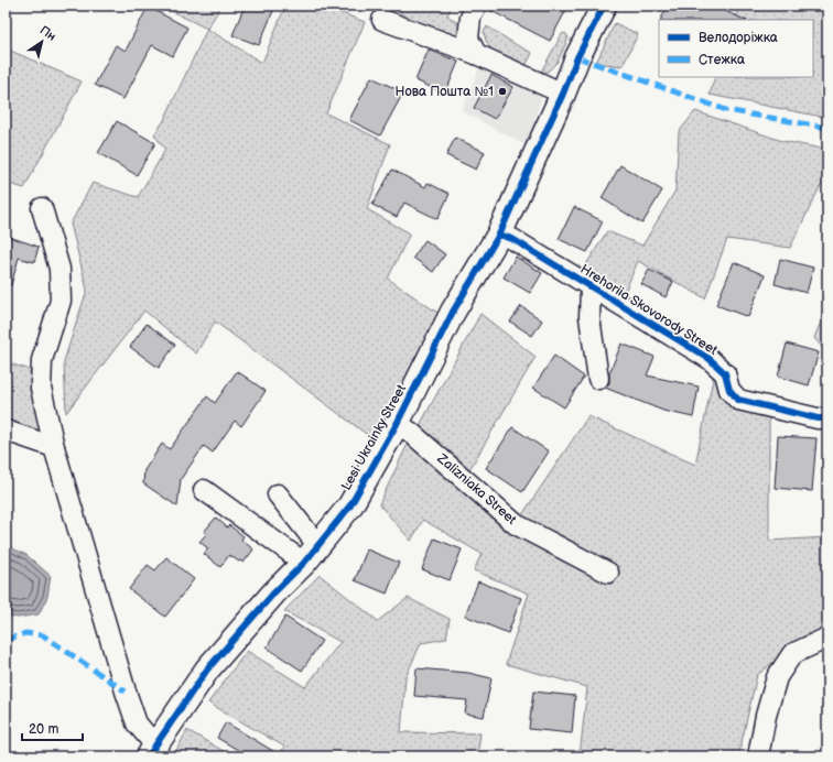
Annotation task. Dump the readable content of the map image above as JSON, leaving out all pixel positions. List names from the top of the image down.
{
  "streets": {
    "main road": ["Lesi Ukrainky Street"],
    "street": ["Hrehoriia Skovorody Street", "Zalizniaka Street"]
  },
  "crossings": [
    ["Hrehoriia Skovorody Street", "Lesi Ukrainky Street"],
    ["Lesi Ukrainky Street", "Zalizniaka Street"]
  ],
  "places": ["Нова Пошта №1"],
  "legend": ["Велодоріжка", "Стежка"],
  "scale_bar": "20 m",
  "north": "top right"
}
